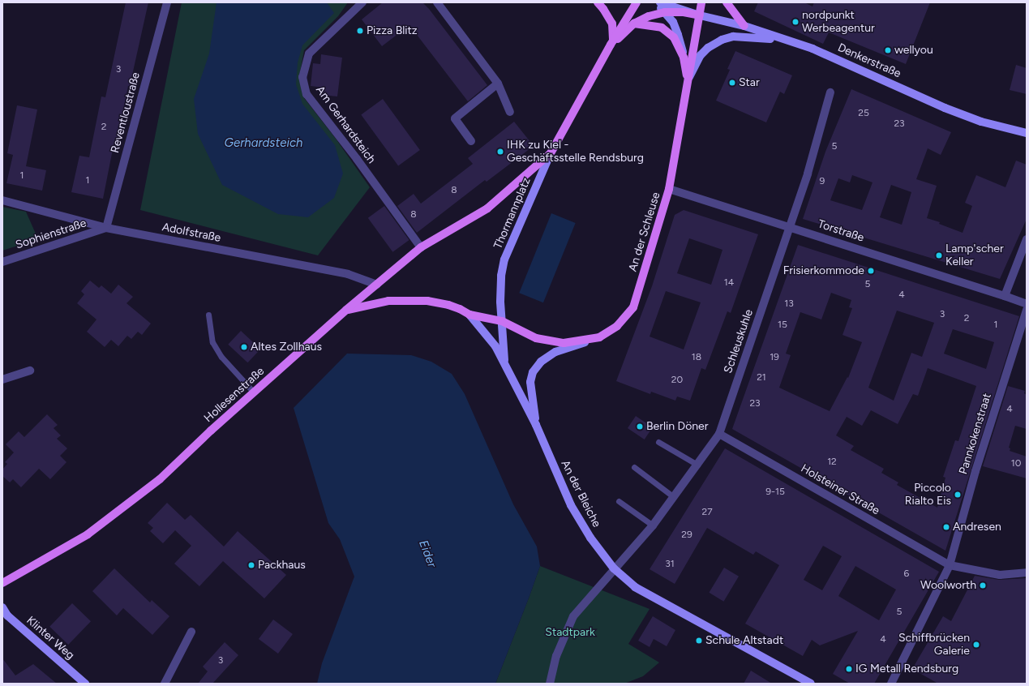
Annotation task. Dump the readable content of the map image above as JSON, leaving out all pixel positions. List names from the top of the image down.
{
  "streets": {
    "main road": [
      "Denkerstraße",
      "Thormannplatz",
      "An der Schleuse",
      "Hollesenstraße",
      "An der Bleiche",
      "Klinter Weg"
    ],
    "street": [
      "Reventloustraße",
      "Am Gerhardsteich",
      "Torstraße",
      "Adolfstraße",
      "Sophienstraße",
      "Schleuskuhle",
      "Pannkokenstraat",
      "Holsteiner Straße"
    ]
  },
  "crossings": [
    ["Denkerstraße", "An der Schleuse"],
    ["Reventloustraße", "Adolfstraße"],
    ["Reventloustraße", "Sophienstraße"],
    ["Thormannplatz", "An der Schleuse"],
    ["Thormannplatz", "Hollesenstraße"],
    ["Thormannplatz", "An der Bleiche"],
    ["Torstraße", "An der Schleuse"],
    ["Torstraße", "Schleuskuhle"],
    ["An der Schleuse", "Hollesenstraße"],
    ["An der Schleuse", "An der Bleiche"],
    ["Adolfstraße", "Sophienstraße"],
    ["Schleuskuhle", "Holsteiner Straße"],
    ["Schleuskuhle", "An der Bleiche"],
    ["Hollesenstraße", "An der Bleiche"],
    ["Pannkokenstraat", "Holsteiner Straße"]
  ],
  "water": ["Gerhardsteich", "Eider"],
  "parks": ["Stadtpark"],
  "places": [
    "nordpunkt Werbeagentur",
    "Pizza Blitz",
    "wellyou",
    "Star",
    "IHK zu Kiel - Geschäftsstelle Rendsburg",
    "Lamp'scher Keller",
    "Frisierkommode",
    "Altes Zollhaus",
    "Berlin Döner",
    "Piccolo Rialto Eis",
    "Andresen",
    "Packhaus",
    "Woolworth",
    "Schule Altstadt",
    "Schiffbrücken Galerie",
    "IG Metall Rendsburg"
  ],
  "house_numbers": [
    "3",
    "25",
    "23",
    "2",
    "5",
    "1",
    "1",
    "9",
    "8",
    "8",
    "14",
    "5",
    "4",
    "13",
    "3",
    "2",
    "15",
    "1",
    "18",
    "19",
    "21",
    "20",
    "23",
    "4",
    "12",
    "10",
    "9-15",
    "27",
    "29",
    "31",
    "6",
    "5",
    "4",
    "3"
  ]
}
